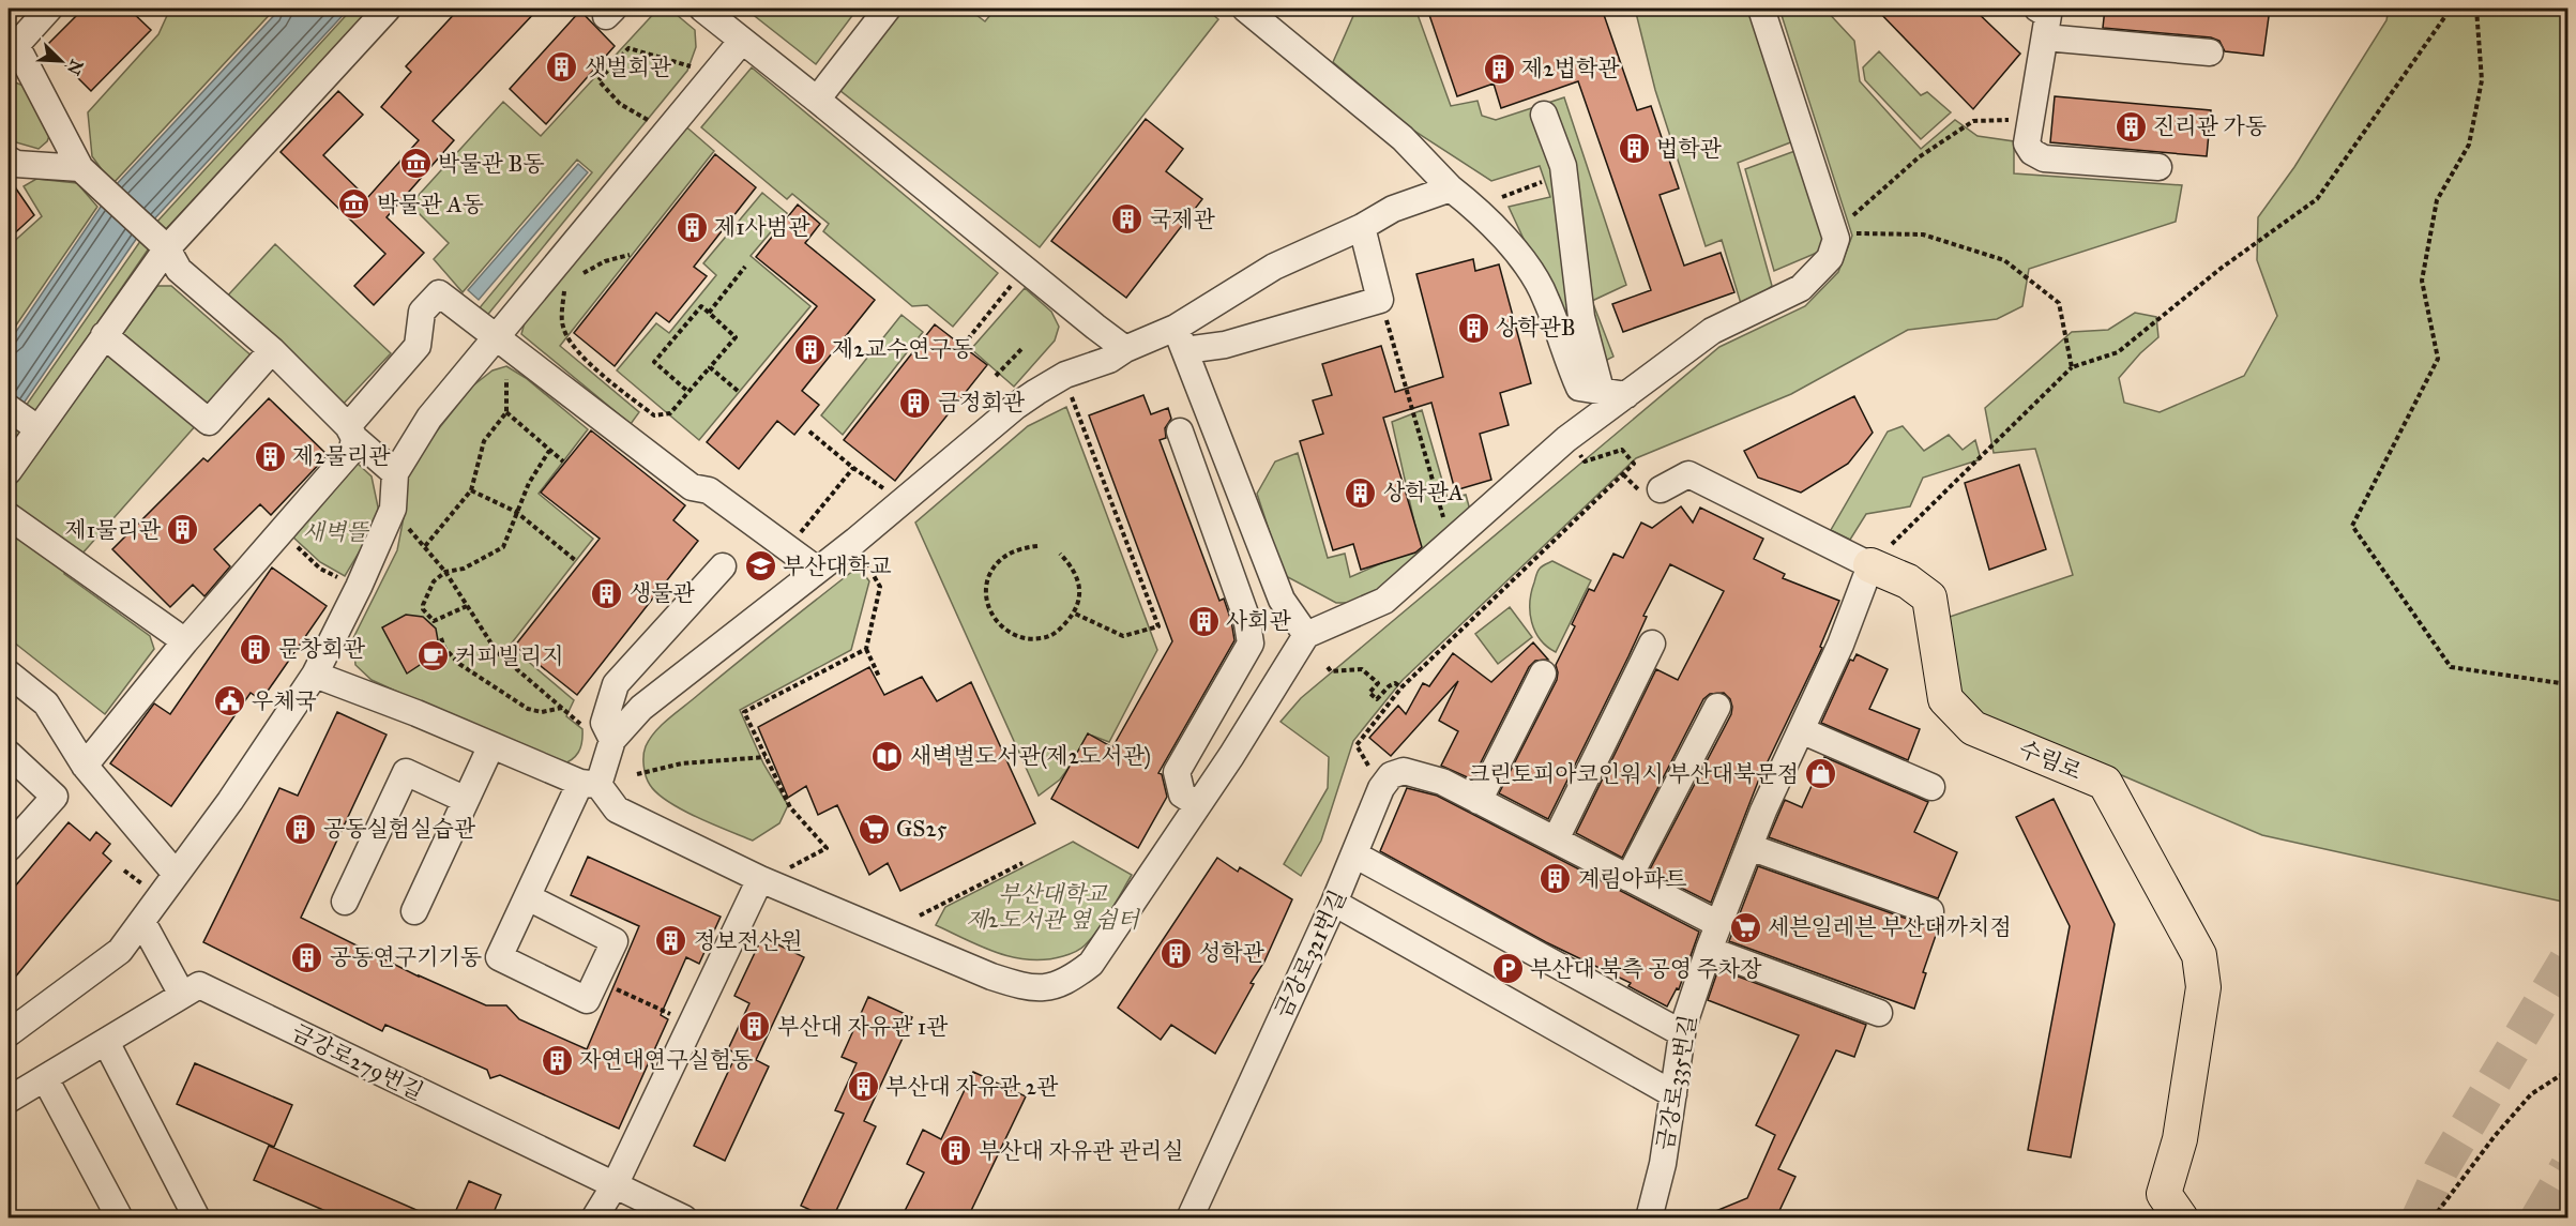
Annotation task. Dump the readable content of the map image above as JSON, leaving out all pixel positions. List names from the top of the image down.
{
  "streets": {
    "main road": ["수림로"],
    "street": ["금강로321번길", "금강로279번길", "금강로335번길"]
  },
  "crossings": [
    ["수림로", "금강로335번길"]
  ],
  "parks": ["새벽뜰", "부산대학교 제2도서관 옆 쉼터"],
  "places": {
    "building": [
      "샛벌회관",
      "제2법학관",
      "진리관 가동",
      "법학관",
      "국제관",
      "제1사범관",
      "상학관B",
      "제2교수연구동",
      "금정회관",
      "제2물리관",
      "상학관A",
      "제1물리관",
      "생물관",
      "사회관",
      "문창회관",
      "공동실험실습관",
      "계림아파트",
      "정보전산원",
      "성학관",
      "공동연구기기동",
      "부산대 자유관 1관",
      "자연대연구실험동",
      "부산대 자유관 2관",
      "부산대 자유관 관리실"
    ],
    "museum": ["박물관 B동", "박물관 A동"],
    "school or university": ["부산대학교"],
    "cafe": ["커피빌리지"],
    "public building": ["우체국"],
    "library": ["새벽벌도서관(제2도서관)"],
    "shop": ["크린토피아코인워시 부산대북문점"],
    "supermarket": ["GS25", "세븐일레븐 부산대까치점"],
    "parking": ["부산대 북측 공영 주차장"]
  },
  "north": "bottom right"
}
